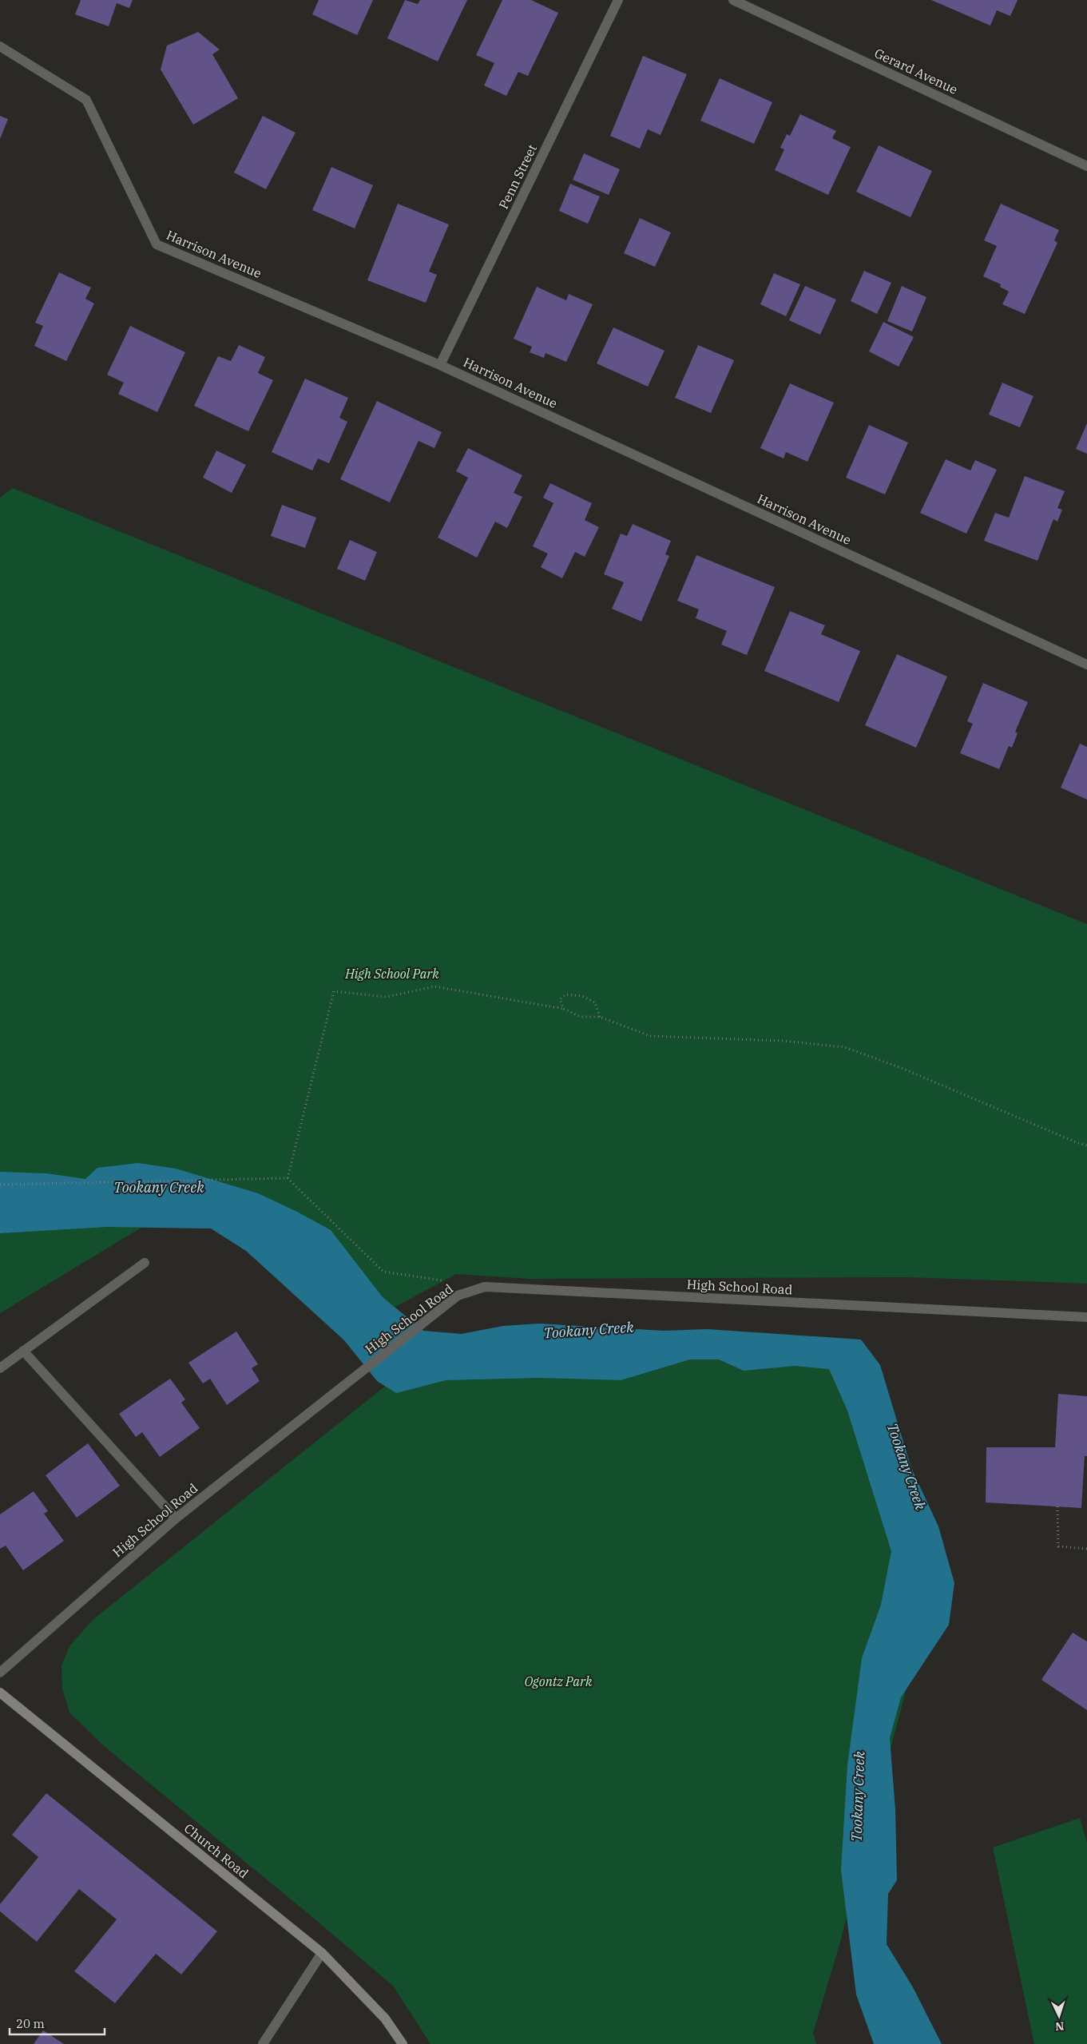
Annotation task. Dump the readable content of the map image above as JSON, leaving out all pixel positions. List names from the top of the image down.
{
  "streets": {
    "street": [
      "Gerard Avenue",
      "Penn Street",
      "Harrison Avenue",
      "High School Road",
      "Church Road"
    ]
  },
  "crossings": [
    ["Penn Street", "Harrison Avenue"]
  ],
  "water": ["Tookany Creek"],
  "parks": ["High School Park", "Ogontz Park"],
  "scale_bar": "20 m",
  "north": "bottom"
}
